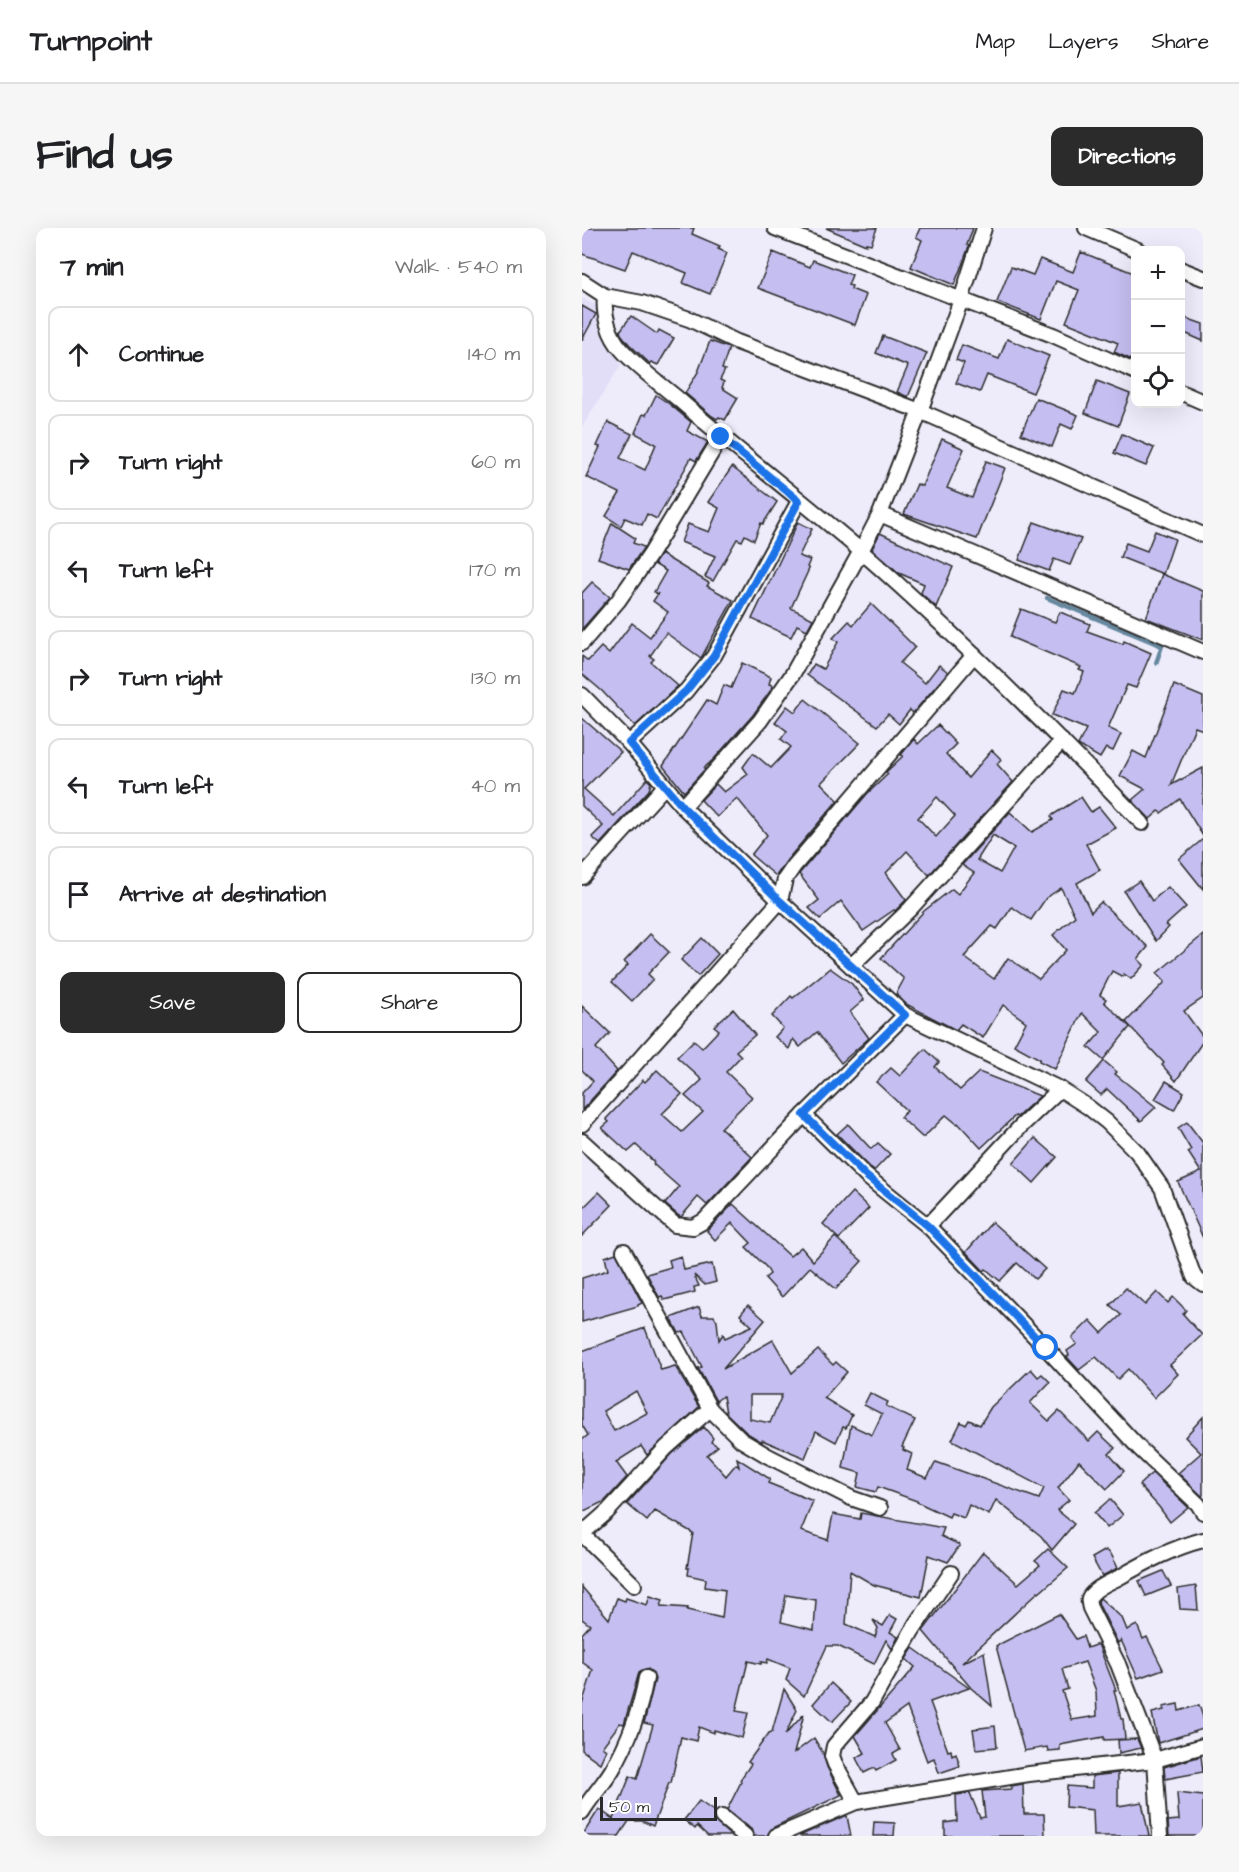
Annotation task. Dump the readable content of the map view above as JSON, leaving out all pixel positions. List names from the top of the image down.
{
  "scale_bar": "50 m",
  "page": {
    "header": "Turnpoint",
    "nav": ["Map", "Layers", "Share"],
    "title": "Find us",
    "buttons": [
      "Directions",
      ["Save", "Share"]
    ],
    "heading": ["7 min", "Walk · 540 m"],
    "map_buttons": ["+", "−"],
    "list": [
      ["Continue", "140 m"],
      ["Turn right", "60 m"],
      ["Turn left", "170 m"],
      ["Turn right", "130 m"],
      ["Turn left", "40 m"],
      "Arrive at destination"
    ],
    "scale": "50 m"
  }
}
